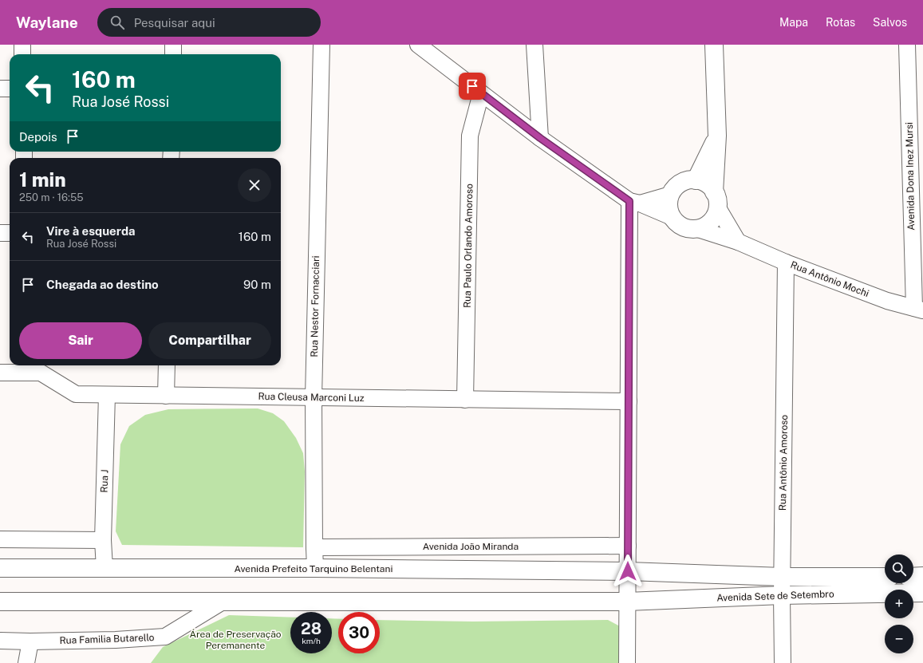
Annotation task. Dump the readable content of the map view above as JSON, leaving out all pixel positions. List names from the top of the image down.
{
  "streets": {
    "main road": ["Avenida Prefeito Tarquino Belentani", "Avenida Sete de Setembro"],
    "street": [
      "Avenida Dona Inez Mursi",
      "Rua Paulo Orlando Amoroso",
      "Rua Antônio Mochi",
      "Rua Nestor Fornacciari",
      "Rua Cleusa Marconi Luz",
      "Rua Antônio Amoroso",
      "Rua J",
      "Avenida João Miranda",
      "Rua Familia Butarello"
    ]
  },
  "crossings": [
    ["Avenida Dona Inez Mursi", "Rua Antônio Mochi"],
    ["Rua Paulo Orlando Amoroso", "Rua Cleusa Marconi Luz"],
    ["Rua Antônio Mochi", "Rua Antônio Amoroso"],
    ["Rua Nestor Fornacciari", "Rua Cleusa Marconi Luz"],
    ["Rua Nestor Fornacciari", "Avenida João Miranda"],
    ["Rua Nestor Fornacciari", "Avenida Prefeito Tarquino Belentani"],
    ["Rua Cleusa Marconi Luz", "Rua J"],
    ["Rua Antônio Amoroso", "Avenida Sete de Setembro"],
    ["Rua J", "Avenida Prefeito Tarquino Belentani"],
    ["Avenida Prefeito Tarquino Belentani", "Avenida Sete de Setembro"]
  ],
  "parks": ["Área de Preservação Peremanente"],
  "page": {
    "header": "Waylane",
    "search": "Pesquisar aqui",
    "nav": ["Mapa", "Rotas", "Salvos"],
    "turn": ["160 m", "Rua José Rossi"],
    "then": "Depois",
    "heading": ["1 min", "250 m · 16:55"],
    "list": [
      {
        "name": "Vire à esquerda",
        "note": "Rua José Rossi",
        "value": "160 m"
      },
      {
        "name": "Chegada ao destino",
        "value": "90 m"
      }
    ],
    "buttons": ["Sair", "Compartilhar"],
    "map_buttons": ["+", "−"],
    "speed": "28 km/h",
    "limit": "30"
  }
}
